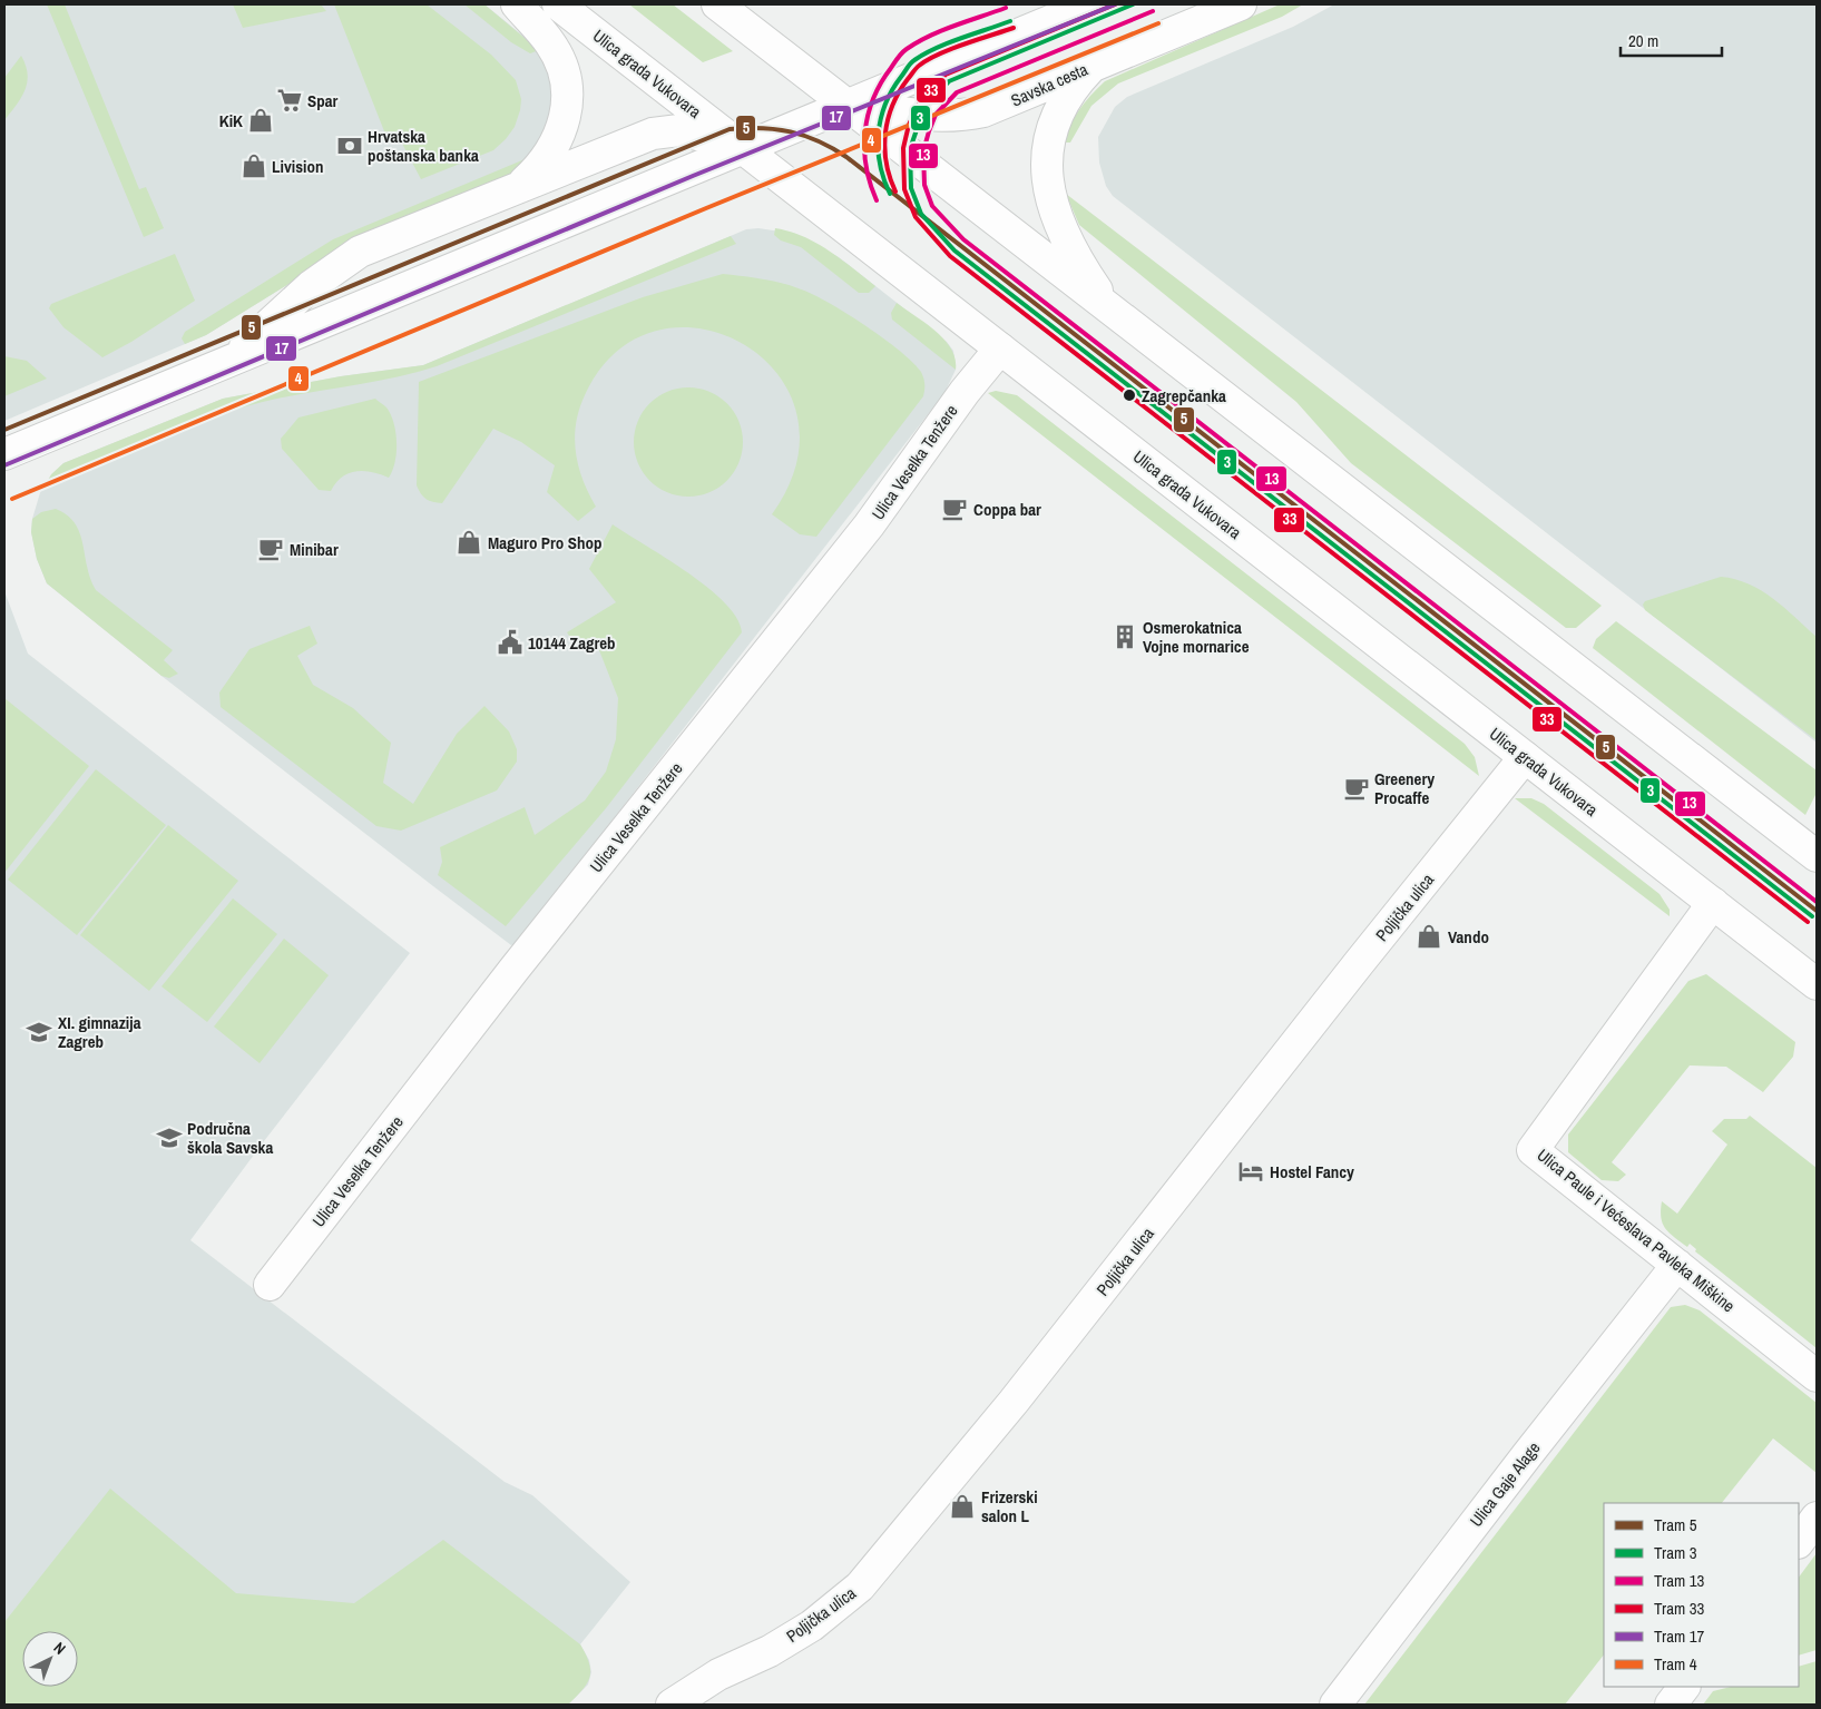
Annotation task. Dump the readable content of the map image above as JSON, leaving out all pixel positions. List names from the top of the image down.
{
  "streets": {
    "main road": [
      "Ulica grada Vukovara",
      "Savska cesta",
      "Ulica Veselka Tenžere",
      "Poljička ulica",
      "Ulica Paule i Većeslava Pavleka Miškine",
      "Ulica Gaje Alage"
    ]
  },
  "crossings": [
    ["Ulica grada Vukovara", "Ulica Veselka Tenžere"],
    ["Ulica grada Vukovara", "Poljička ulica"],
    ["Ulica grada Vukovara", "Ulica Paule i Većeslava Pavleka Miškine"],
    ["Ulica Paule i Većeslava Pavleka Miškine", "Ulica Gaje Alage"]
  ],
  "places": {
    "supermarket": ["Spar"],
    "shop": [
      "KiK",
      "Livision",
      "Maguro Pro Shop",
      "Vando",
      "Frizerski salon L"
    ],
    "bank": ["Hrvatska poštanska banka"],
    "other": ["Zagrepčanka"],
    "cafe": ["Coppa bar", "Minibar", "Greenery Procaffe"],
    "building": ["Osmerokatnica Vojne mornarice"],
    "public building": ["10144 Zagreb"],
    "school or university": ["XI. gimnazija Zagreb", "Područna škola Savska"],
    "hotel": ["Hostel Fancy"]
  },
  "lines": [
    "tram line 3",
    "tram line 33",
    "tram line 17",
    "tram line 13",
    "tram line 4",
    "tram line 5"
  ],
  "legend": [
    "Tram 5",
    "Tram 3",
    "Tram 13",
    "Tram 33",
    "Tram 17",
    "Tram 4"
  ],
  "scale_bar": "20 m",
  "north": "top right"
}
